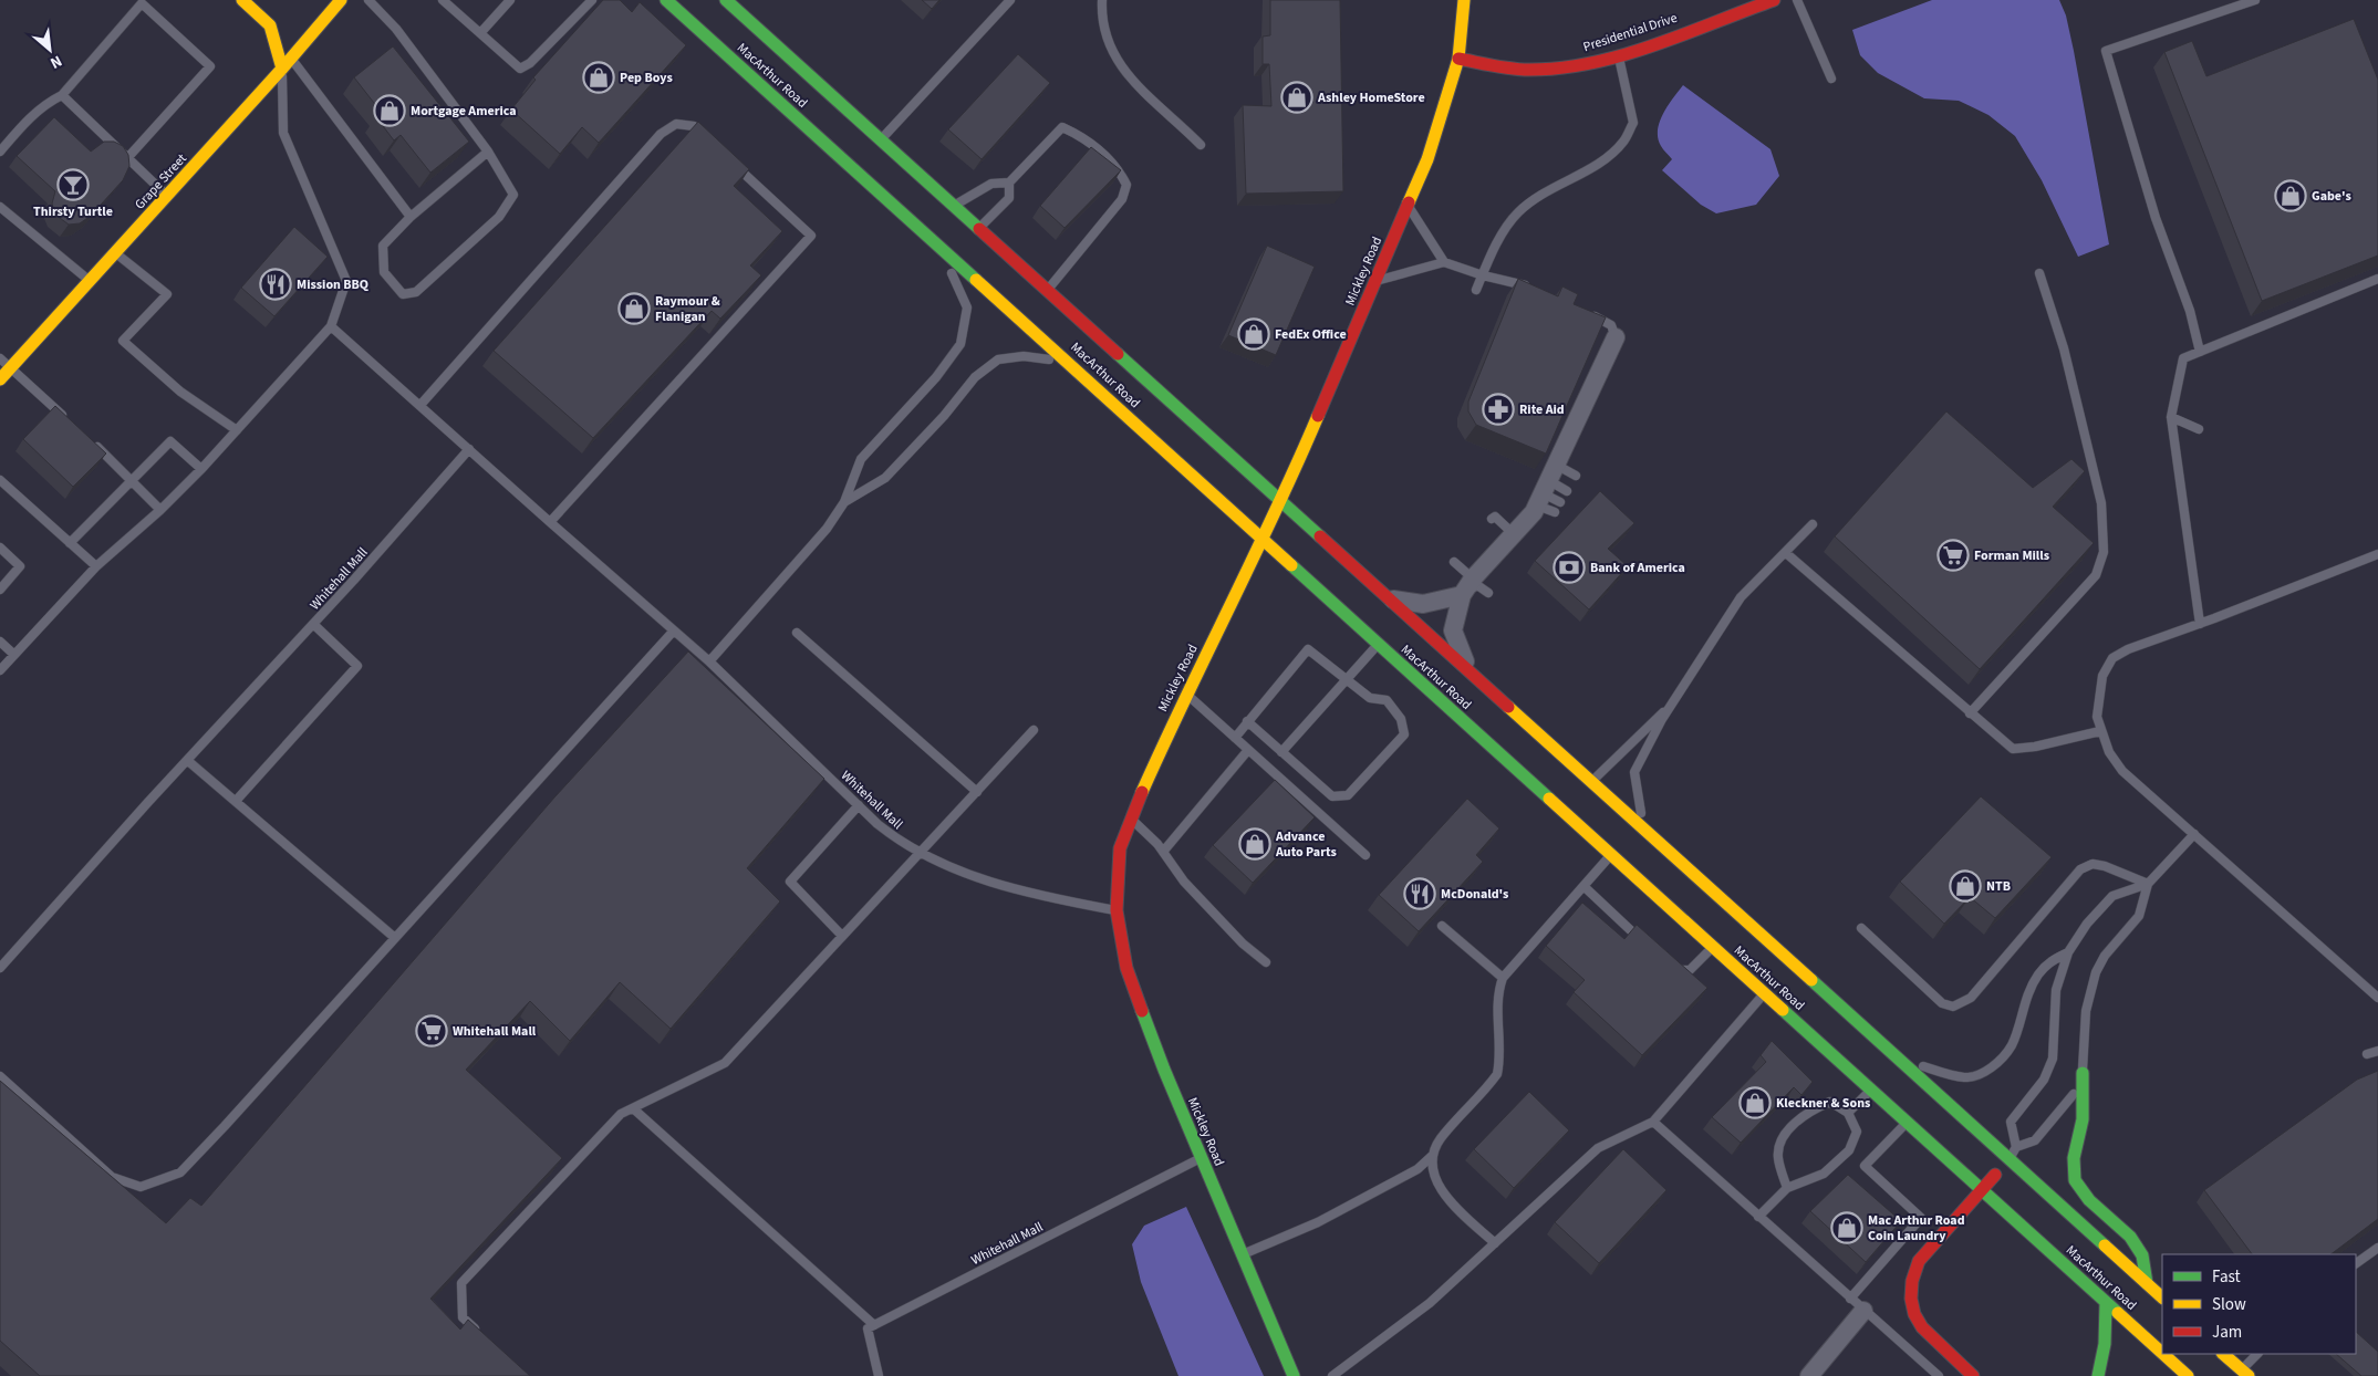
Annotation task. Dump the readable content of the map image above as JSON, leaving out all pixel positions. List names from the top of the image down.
{
  "streets": {
    "main road": [
      "Presidential Drive",
      "MacArthur Road",
      "Grape Street",
      "Mickley Road"
    ],
    "lane": ["Whitehall Mall"]
  },
  "crossings": [
    ["Presidential Drive", "Mickley Road"],
    ["MacArthur Road", "Mickley Road"],
    ["Mickley Road", "Whitehall Mall"]
  ],
  "places": {
    "shop": [
      "Pep Boys",
      "Ashley HomeStore",
      "Mortgage America",
      "Gabe's",
      "Raymour & Flanigan",
      "FedEx Office",
      "Advance Auto Parts",
      "NTB",
      "Kleckner & Sons",
      "Mac Arthur Road Coin Laundry"
    ],
    "bar": ["Thirsty Turtle"],
    "restaurant": ["Mission BBQ", "McDonald's"],
    "pharmacy": ["Rite Aid"],
    "supermarket": ["Forman Mills", "Whitehall Mall"],
    "bank": ["Bank of America"]
  },
  "legend": ["Fast", "Slow", "Jam"],
  "north": "bottom right"
}
